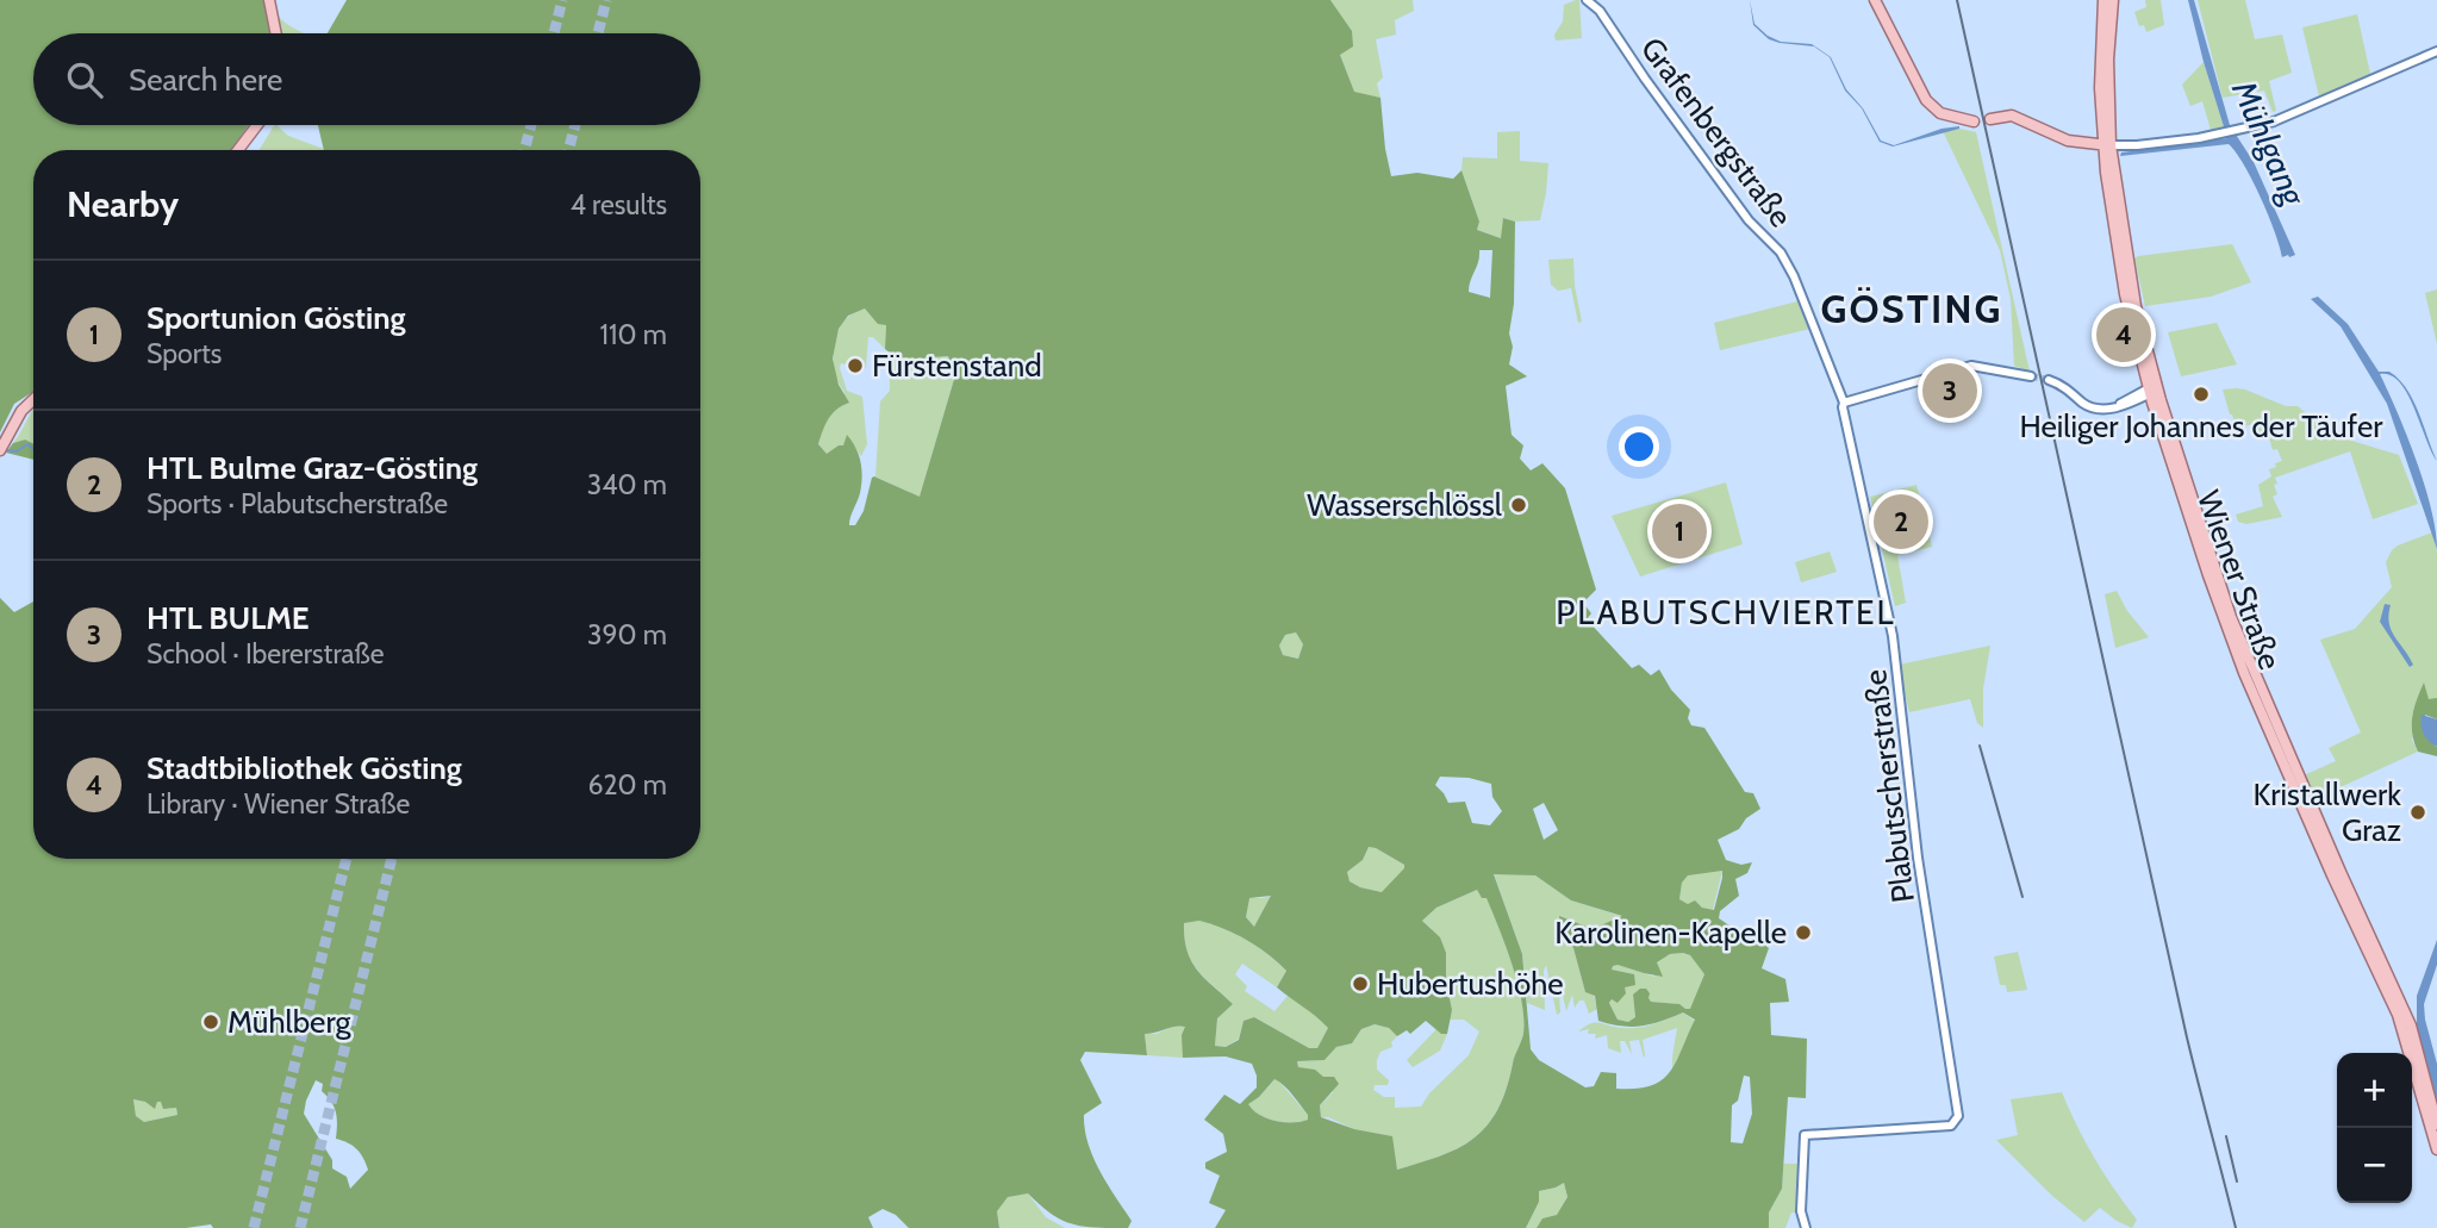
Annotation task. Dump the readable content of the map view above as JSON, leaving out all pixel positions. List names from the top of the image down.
{
  "streets": {
    "main road": ["Wiener Straße"],
    "street": ["Grafenbergstraße", "Plabutscherstraße"]
  },
  "crossings": [
    ["Grafenbergstraße", "Plabutscherstraße"]
  ],
  "districts": ["GÖSTING", "PLABUTSCHVIERTEL"],
  "water": ["Mühlgang"],
  "places": [
    "Fürstenstand",
    "Heiliger Johannes der Täufer",
    "Wasserschlössl",
    "Kristallwerk Graz",
    "Karolinen-Kapelle",
    "Hubertushöhe",
    "Mühlberg"
  ],
  "page": {
    "search": "Search here",
    "heading": ["Nearby", "4 results"],
    "list": [
      {
        "mark": "1",
        "name": "Sportunion Gösting",
        "note": "Sports",
        "value": "110 m"
      },
      {
        "mark": "2",
        "name": "HTL Bulme Graz-Gösting",
        "note": "Sports · Plabutscherstraße",
        "value": "340 m"
      },
      {
        "mark": "3",
        "name": "HTL BULME",
        "note": "School · Ibererstraße",
        "value": "390 m"
      },
      {
        "mark": "4",
        "name": "Stadtbibliothek Gösting",
        "note": "Library · Wiener Straße",
        "value": "620 m"
      }
    ],
    "pins": [
      "4",
      "3",
      "2",
      "1"
    ],
    "map_buttons": ["+", "−"]
  }
}
